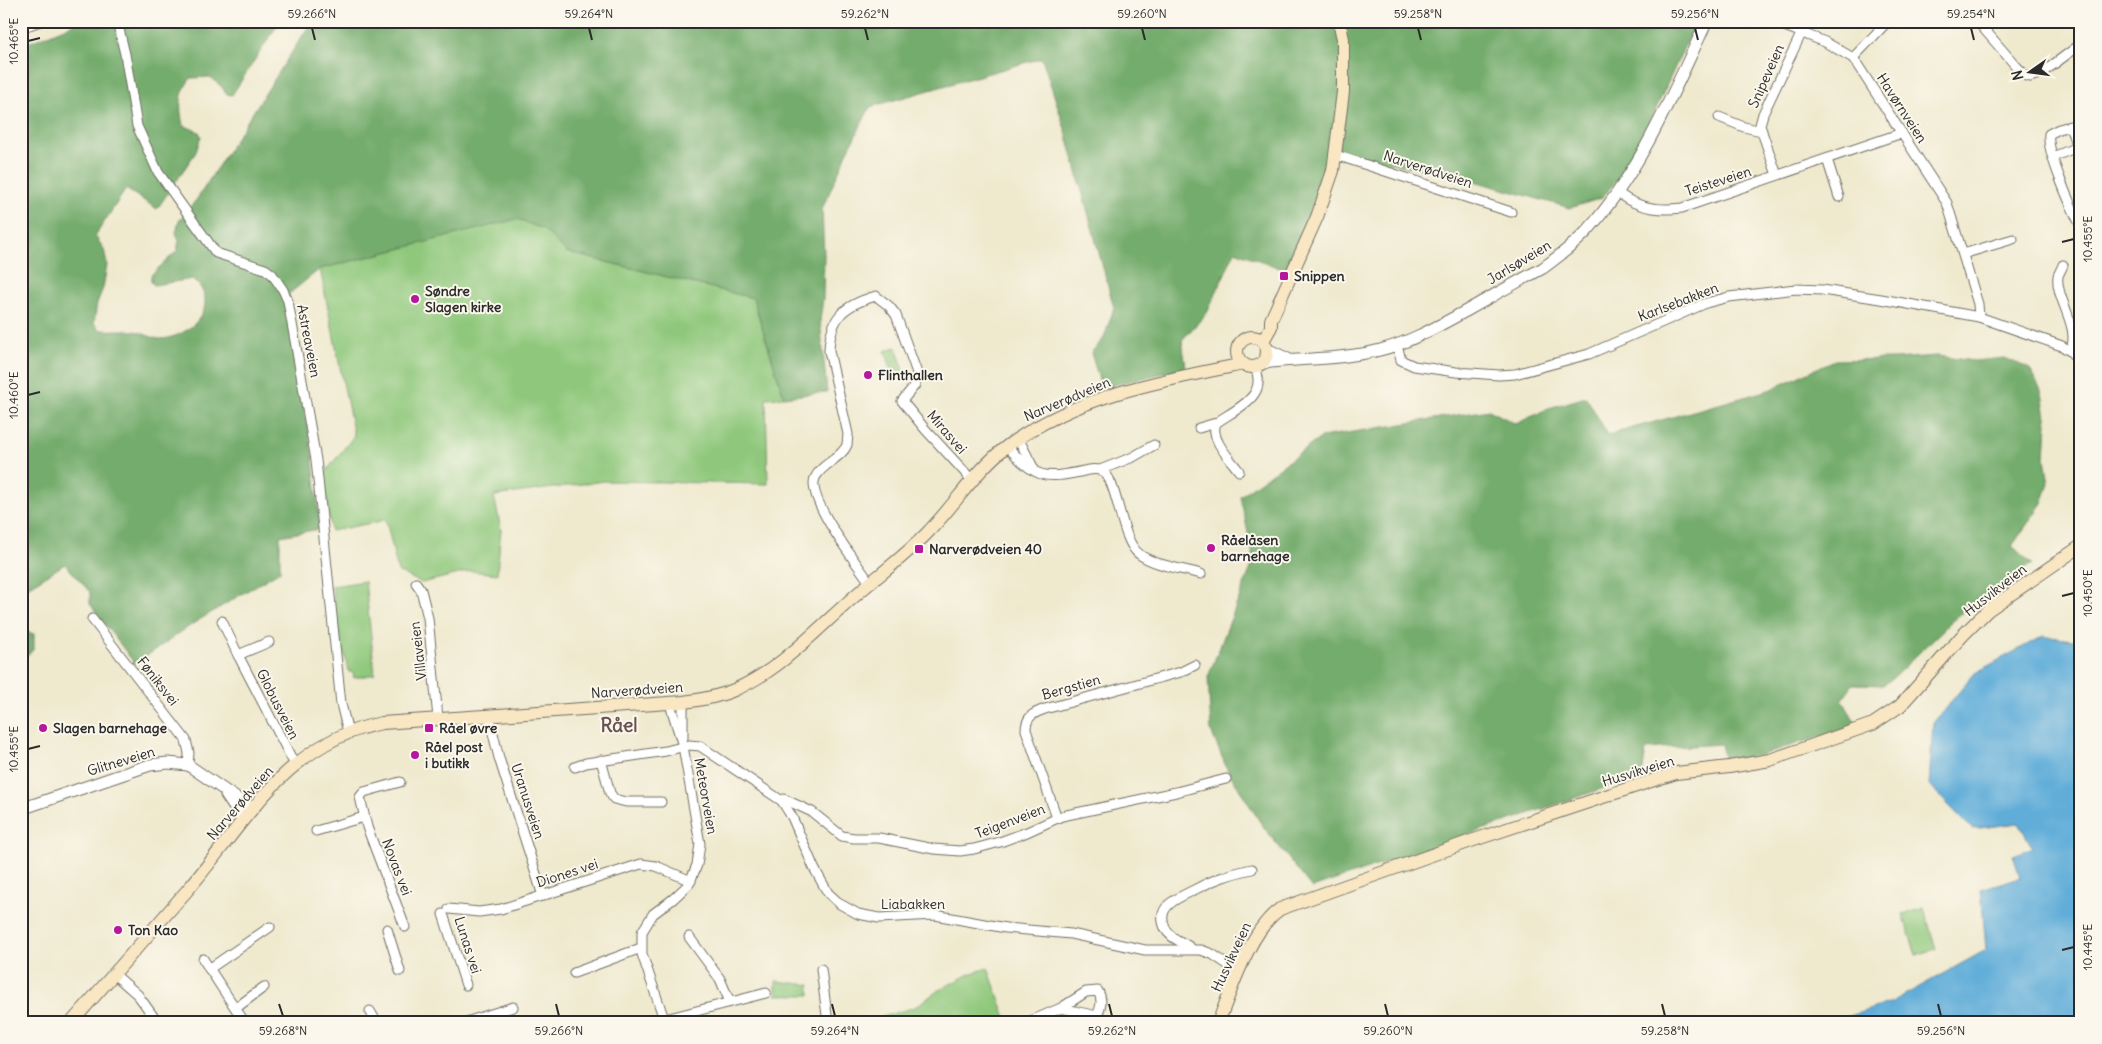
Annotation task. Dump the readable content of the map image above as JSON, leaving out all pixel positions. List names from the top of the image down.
{
  "streets": {
    "main road": ["Narverødveien", "Husvikveien"],
    "street": [
      "Snipeveien",
      "Havørnveien",
      "Teisteveien",
      "Jarlsøveien",
      "Karlsebakken",
      "Astreaveien",
      "Mirasvei",
      "Villaveien",
      "Føniksvei",
      "Bergstien",
      "Globusveien",
      "Glitneveien",
      "Meteorveien",
      "Uranusveien",
      "Teigenveien",
      "Novas vei",
      "Diones vei",
      "Liabakken",
      "Lunas vei"
    ]
  },
  "crossings": [
    ["Snipeveien", "Havørnveien"],
    ["Snipeveien", "Teisteveien"],
    ["Havørnveien", "Teisteveien"],
    ["Havørnveien", "Karlsebakken"],
    ["Narverødveien", "Jarlsøveien"],
    ["Narverødveien", "Astreaveien"],
    ["Narverødveien", "Mirasvei"],
    ["Narverødveien", "Villaveien"],
    ["Narverødveien", "Globusveien"],
    ["Narverødveien", "Glitneveien"],
    ["Narverødveien", "Uranusveien"],
    ["Teisteveien", "Jarlsøveien"],
    ["Jarlsøveien", "Karlsebakken"],
    ["Husvikveien", "Liabakken"],
    ["Føniksvei", "Glitneveien"],
    ["Bergstien", "Teigenveien"],
    ["Meteorveien", "Diones vei"],
    ["Meteorveien", "Liabakken"],
    ["Uranusveien", "Diones vei"],
    ["Teigenveien", "Liabakken"],
    ["Diones vei", "Lunas vei"]
  ],
  "districts": ["Råel"],
  "places": {
    "transit": ["Snippen", "Narverødveien 40", "Råel øvre"],
    "other": [
      "Søndre Slagen kirke",
      "Flinthallen",
      "Råelåsen barnehage",
      "Slagen barnehage",
      "Råel post i butikk",
      "Ton Kao"
    ]
  },
  "north": "left",
  "coordinates": [
    "59.266°N",
    "59.264°N",
    "59.262°N",
    "59.260°N",
    "59.258°N",
    "59.256°N",
    "59.254°N",
    "10.465°E",
    "10.455°E",
    "10.460°E",
    "10.450°E",
    "10.445°E",
    "59.268°N"
  ]
}
